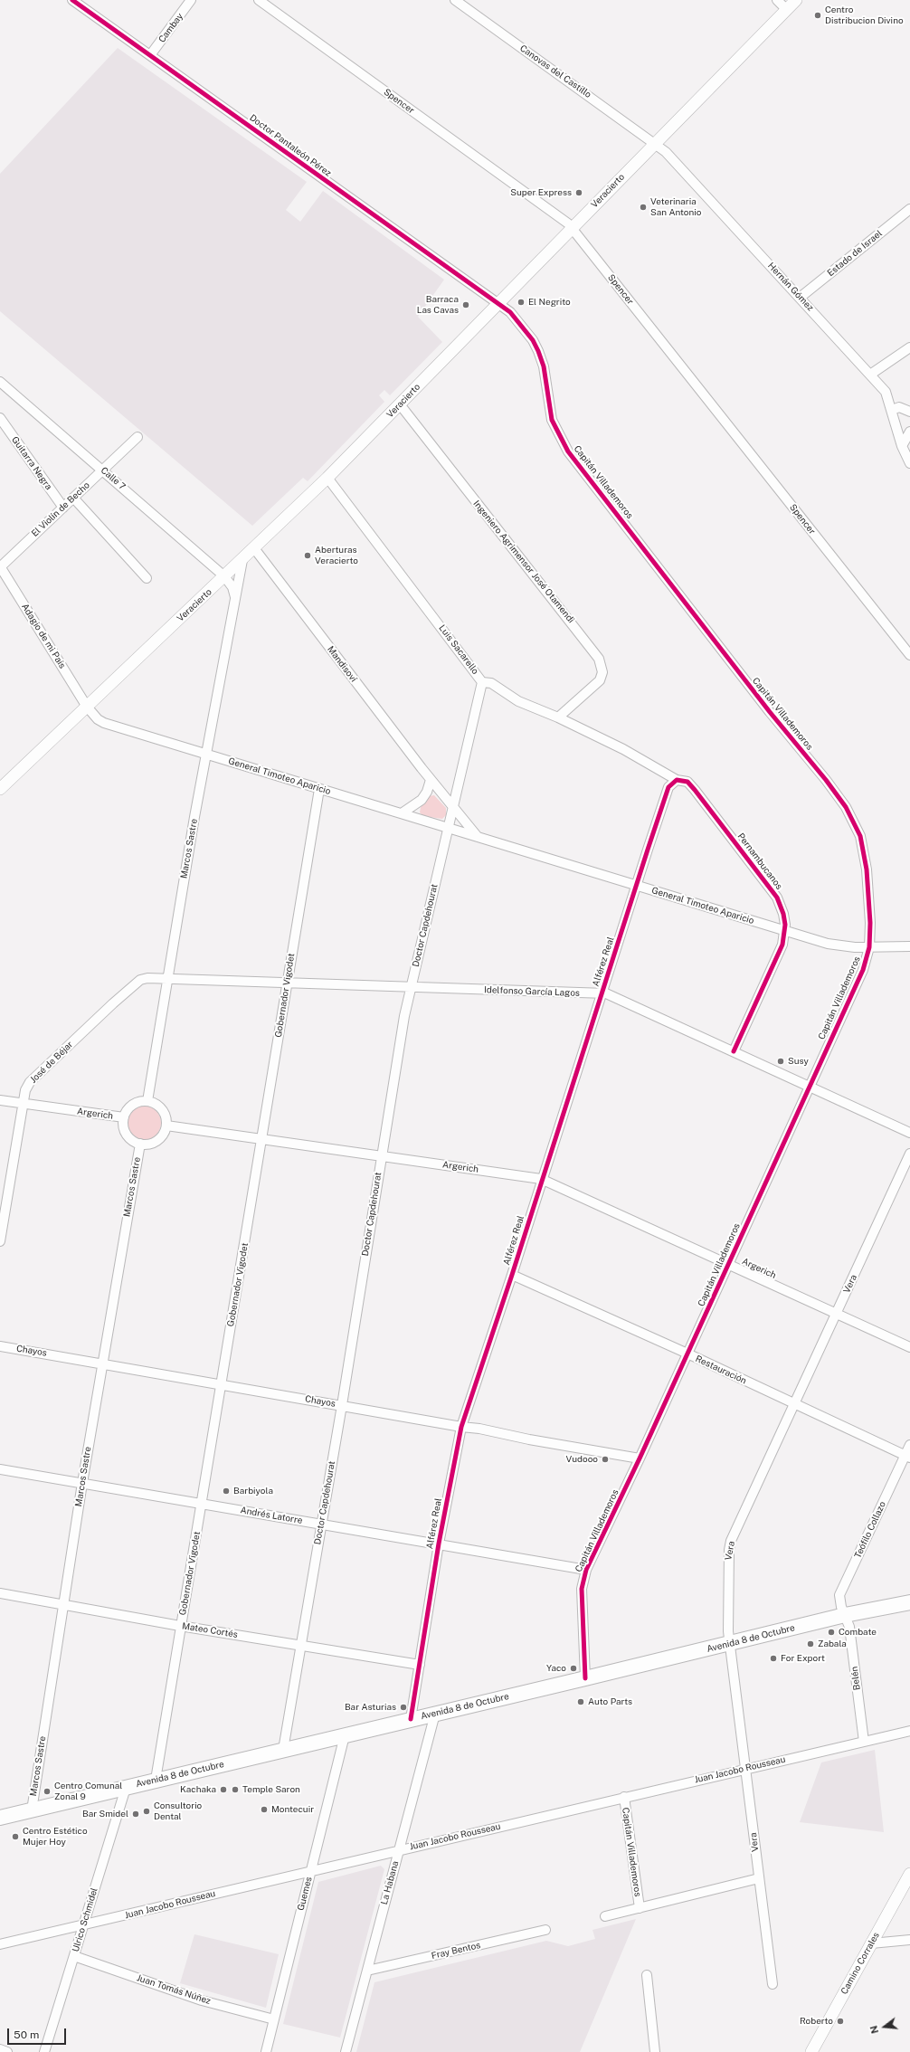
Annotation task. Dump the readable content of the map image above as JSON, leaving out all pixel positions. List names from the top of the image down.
{
  "streets": {
    "main road": ["Avenida 8 de Octubre"],
    "street": [
      "Cambay",
      "Canovas del Castillo",
      "Spencer",
      "Doctor Pantaleón Pérez",
      "Veracierto",
      "Estado de Israel",
      "Hernán Gómez",
      "Guitarra Negra",
      "Calle 7",
      "Capitán Villademoros",
      "El Violín de Becho",
      "Ingeniero Agrimensor José Otamendi",
      "Adagio de mi País",
      "Luis Sacarello",
      "Mandisoví",
      "General Timoteo Aparicio",
      "Marcos Sastre",
      "Pernambucanos",
      "Doctor Capdehourat",
      "Alférez Real",
      "Idelfonso García Lagos",
      "Gobernador Vigodet",
      "José de Béjar",
      "Argerich",
      "Vera",
      "Chayos",
      "Restauración",
      "Andrés Latorre",
      "Teófilo Collazo",
      "Mateo Cortés",
      "Belén",
      "Juan Jacobo Rousseau",
      "La Habana",
      "Guemes",
      "Ulrico Schmidel",
      "Fray Bentos",
      "Camino Corrales",
      "Juan Tomás Núñez"
    ]
  },
  "crossings": [
    ["Cambay", "Doctor Pantaleón Pérez"],
    ["Canovas del Castillo", "Veracierto"],
    ["Canovas del Castillo", "Hernán Gómez"],
    ["Spencer", "Veracierto"],
    ["Doctor Pantaleón Pérez", "Veracierto"],
    ["Doctor Pantaleón Pérez", "Capitán Villademoros"],
    ["Veracierto", "Hernán Gómez"],
    ["Veracierto", "Calle 7"],
    ["Veracierto", "Capitán Villademoros"],
    ["Veracierto", "Ingeniero Agrimensor José Otamendi"],
    ["Veracierto", "Adagio de mi País"],
    ["Veracierto", "Luis Sacarello"],
    ["Veracierto", "Mandisoví"],
    ["Veracierto", "General Timoteo Aparicio"],
    ["Veracierto", "Marcos Sastre"],
    ["Estado de Israel", "Hernán Gómez"],
    ["Guitarra Negra", "El Violín de Becho"],
    ["Calle 7", "El Violín de Becho"],
    ["Capitán Villademoros", "General Timoteo Aparicio"],
    ["Capitán Villademoros", "Idelfonso García Lagos"],
    ["Capitán Villademoros", "Argerich"],
    ["Capitán Villademoros", "Chayos"],
    ["Capitán Villademoros", "Restauración"],
    ["Capitán Villademoros", "Andrés Latorre"],
    ["Capitán Villademoros", "Avenida 8 de Octubre"],
    ["Capitán Villademoros", "Juan Jacobo Rousseau"],
    ["El Violín de Becho", "Adagio de mi País"],
    ["Ingeniero Agrimensor José Otamendi", "Luis Sacarello"],
    ["Adagio de mi País", "General Timoteo Aparicio"],
    ["Luis Sacarello", "Pernambucanos"],
    ["Luis Sacarello", "Doctor Capdehourat"],
    ["Luis Sacarello", "Alférez Real"],
    ["Mandisoví", "Doctor Capdehourat"],
    ["General Timoteo Aparicio", "Marcos Sastre"],
    ["General Timoteo Aparicio", "Pernambucanos"],
    ["General Timoteo Aparicio", "Doctor Capdehourat"],
    ["General Timoteo Aparicio", "Alférez Real"],
    ["General Timoteo Aparicio", "Gobernador Vigodet"],
    ["Marcos Sastre", "Idelfonso García Lagos"],
    ["Marcos Sastre", "José de Béjar"],
    ["Marcos Sastre", "Argerich"],
    ["Marcos Sastre", "Chayos"],
    ["Marcos Sastre", "Andrés Latorre"],
    ["Marcos Sastre", "Mateo Cortés"],
    ["Marcos Sastre", "Avenida 8 de Octubre"],
    ["Pernambucanos", "Alférez Real"],
    ["Pernambucanos", "Idelfonso García Lagos"],
    ["Doctor Capdehourat", "Idelfonso García Lagos"],
    ["Doctor Capdehourat", "Argerich"],
    ["Doctor Capdehourat", "Chayos"],
    ["Doctor Capdehourat", "Andrés Latorre"],
    ["Doctor Capdehourat", "Mateo Cortés"],
    ["Doctor Capdehourat", "Avenida 8 de Octubre"],
    ["Alférez Real", "Idelfonso García Lagos"],
    ["Alférez Real", "Argerich"],
    ["Alférez Real", "Chayos"],
    ["Alférez Real", "Restauración"],
    ["Alférez Real", "Andrés Latorre"],
    ["Alférez Real", "Mateo Cortés"],
    ["Alférez Real", "Avenida 8 de Octubre"],
    ["Idelfonso García Lagos", "Gobernador Vigodet"],
    ["Idelfonso García Lagos", "José de Béjar"],
    ["Gobernador Vigodet", "Argerich"],
    ["Gobernador Vigodet", "Chayos"],
    ["Gobernador Vigodet", "Andrés Latorre"],
    ["Gobernador Vigodet", "Mateo Cortés"],
    ["Gobernador Vigodet", "Avenida 8 de Octubre"],
    ["José de Béjar", "Argerich"],
    ["Argerich", "Vera"],
    ["Vera", "Restauración"],
    ["Vera", "Avenida 8 de Octubre"],
    ["Vera", "Juan Jacobo Rousseau"],
    ["Restauración", "Teófilo Collazo"],
    ["Teófilo Collazo", "Avenida 8 de Octubre"],
    ["Teófilo Collazo", "Belén"],
    ["Avenida 8 de Octubre", "Belén"],
    ["Avenida 8 de Octubre", "La Habana"],
    ["Avenida 8 de Octubre", "Guemes"],
    ["Avenida 8 de Octubre", "Ulrico Schmidel"],
    ["Belén", "Juan Jacobo Rousseau"],
    ["Juan Jacobo Rousseau", "La Habana"],
    ["Juan Jacobo Rousseau", "Guemes"],
    ["Juan Jacobo Rousseau", "Ulrico Schmidel"],
    ["La Habana", "Fray Bentos"],
    ["Guemes", "Juan Tomás Núñez"],
    ["Ulrico Schmidel", "Juan Tomás Núñez"]
  ],
  "places": [
    "Centro Distribucion Divino",
    "Super Express",
    "Veterinaria San Antonio",
    "El Negrito",
    "Barraca Las Cavas",
    "Aberturas Veracierto",
    "Susy",
    "Vudooo",
    "Barbiyola",
    "Combate",
    "Zabala",
    "For Export",
    "Yaco",
    "Auto Parts",
    "Bar Asturias",
    "Kachaka",
    "Temple Saron",
    "Centro Comunal Zonal 9",
    "Montecuir",
    "Consultorio Dental",
    "Bar Smidel",
    "Centro Estético Mujer Hoy",
    "Roberto"
  ],
  "scale_bar": "50 m",
  "north": "left"
}
